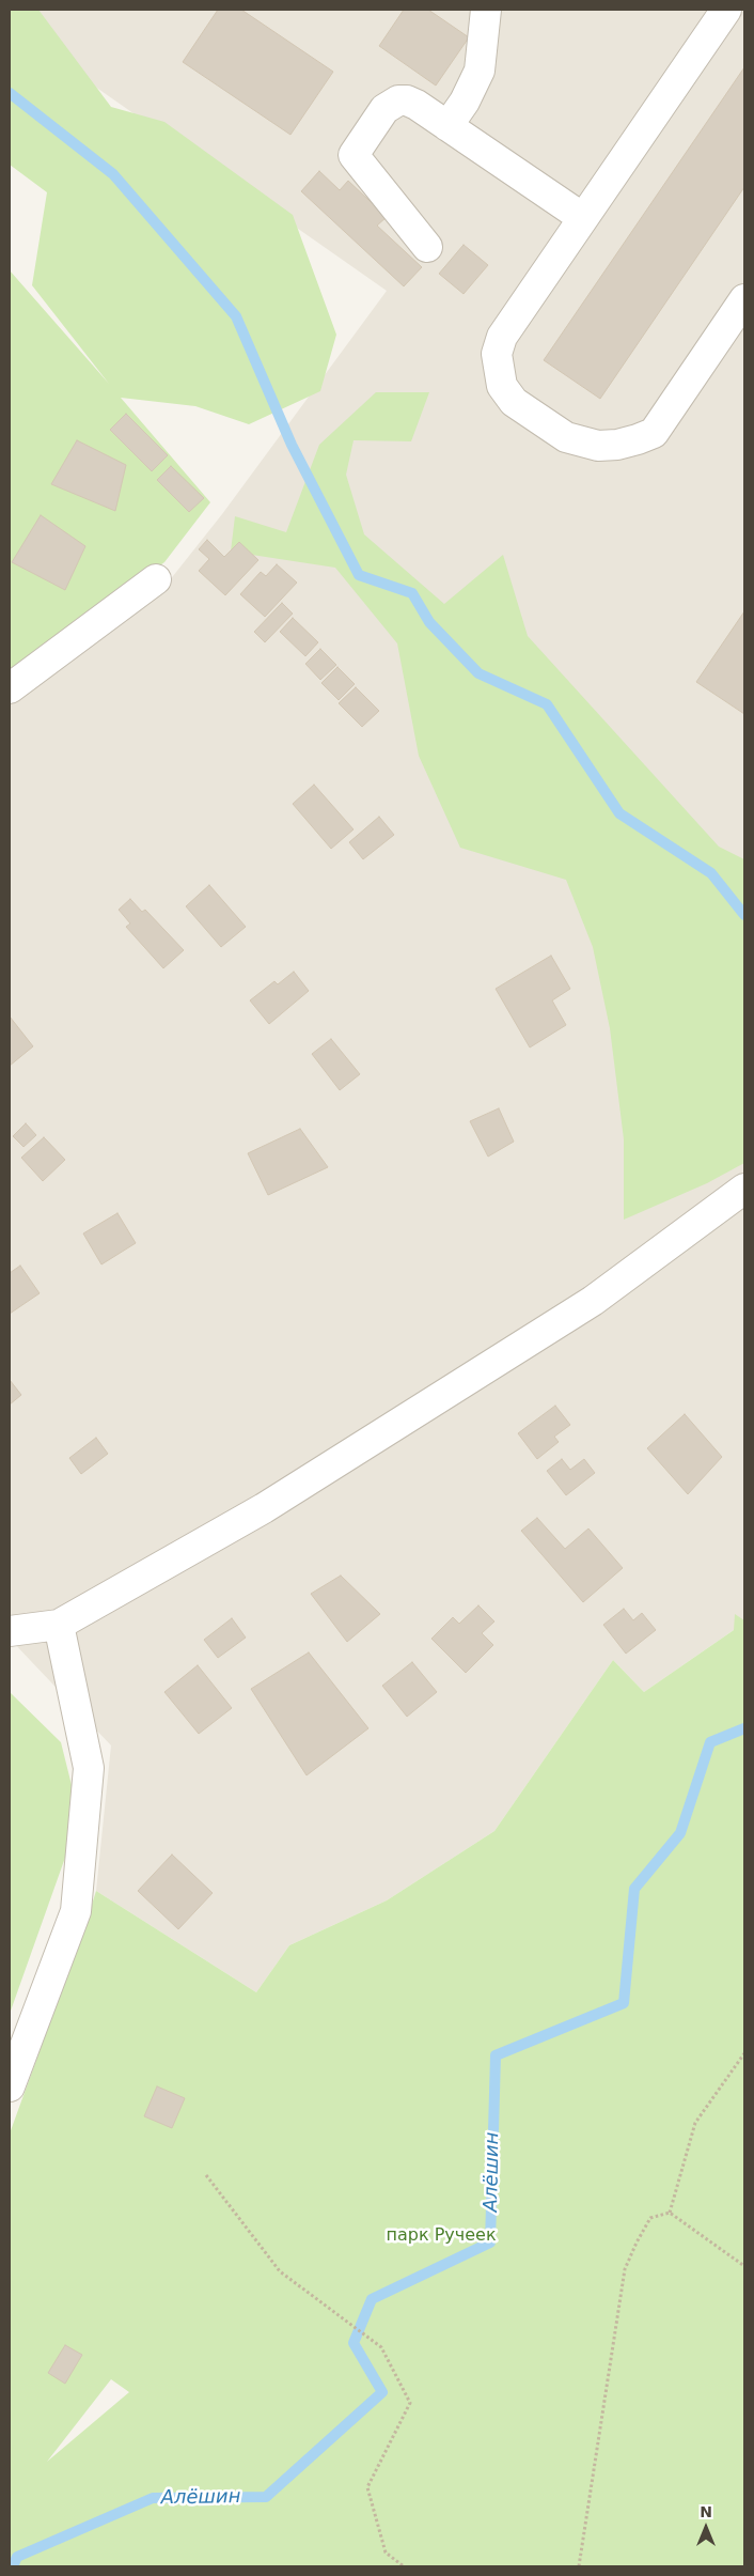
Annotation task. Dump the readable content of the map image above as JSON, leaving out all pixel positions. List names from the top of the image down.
{
  "water": ["Алёшин"],
  "parks": ["парк Ручеек"],
  "north": "top"
}
